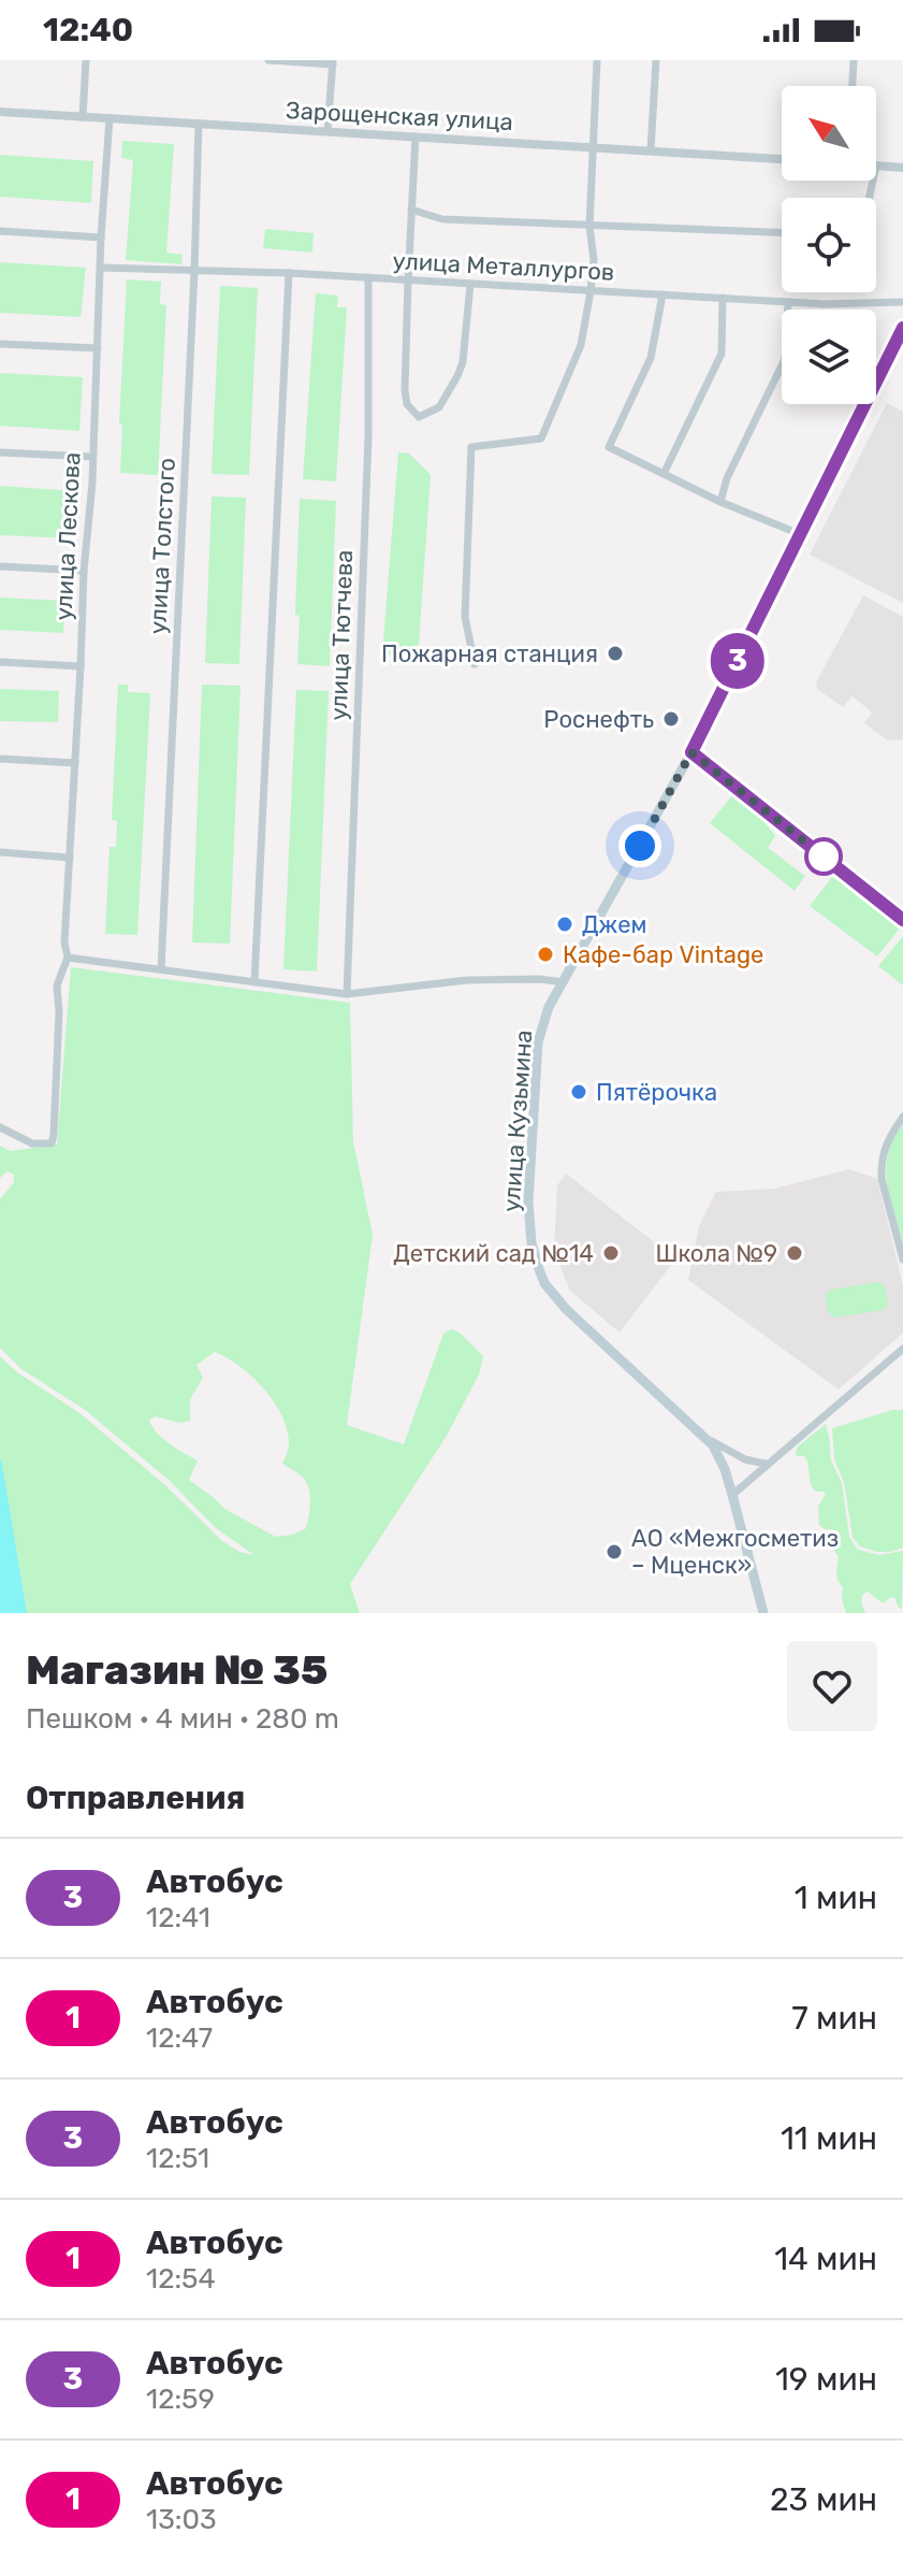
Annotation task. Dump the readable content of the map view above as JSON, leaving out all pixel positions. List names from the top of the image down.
{
  "streets": {
    "main road": ["улица Кузьмина"],
    "street": [
      "Зарощенская улица",
      "улица Металлургов",
      "улица Лескова",
      "улица Толстого",
      "улица Тютчева"
    ]
  },
  "crossings": [
    ["Зарощенская улица", "улица Лескова"],
    ["Зарощенская улица", "улица Толстого"],
    ["улица Металлургов", "улица Лескова"],
    ["улица Металлургов", "улица Толстого"],
    ["улица Металлургов", "улица Тютчева"]
  ],
  "places": [
    "Пожарная станция",
    "Роснефть",
    "Джем",
    "Кафе-бар Vintage",
    "Пятёрочка",
    "Детский сад №14",
    "Школа №9",
    "АО «Межгосметиз – Мценск»"
  ],
  "lines": ["bus line 3"],
  "north": "top left",
  "page": {
    "status": "12:40",
    "on_map": "3",
    "heading": [
      ["Магазин № 35", "Пешком · 4 мин · 280 m"],
      "Отправления"
    ],
    "list": [
      {
        "mark": "3",
        "name": "Автобус",
        "note": "12:41",
        "value": "1 мин"
      },
      {
        "mark": "1",
        "name": "Автобус",
        "note": "12:47",
        "value": "7 мин"
      },
      {
        "mark": "3",
        "name": "Автобус",
        "note": "12:51",
        "value": "11 мин"
      },
      {
        "mark": "1",
        "name": "Автобус",
        "note": "12:54",
        "value": "14 мин"
      },
      {
        "mark": "3",
        "name": "Автобус",
        "note": "12:59",
        "value": "19 мин"
      },
      {
        "mark": "1",
        "name": "Автобус",
        "note": "13:03",
        "value": "23 мин"
      }
    ]
  }
}
